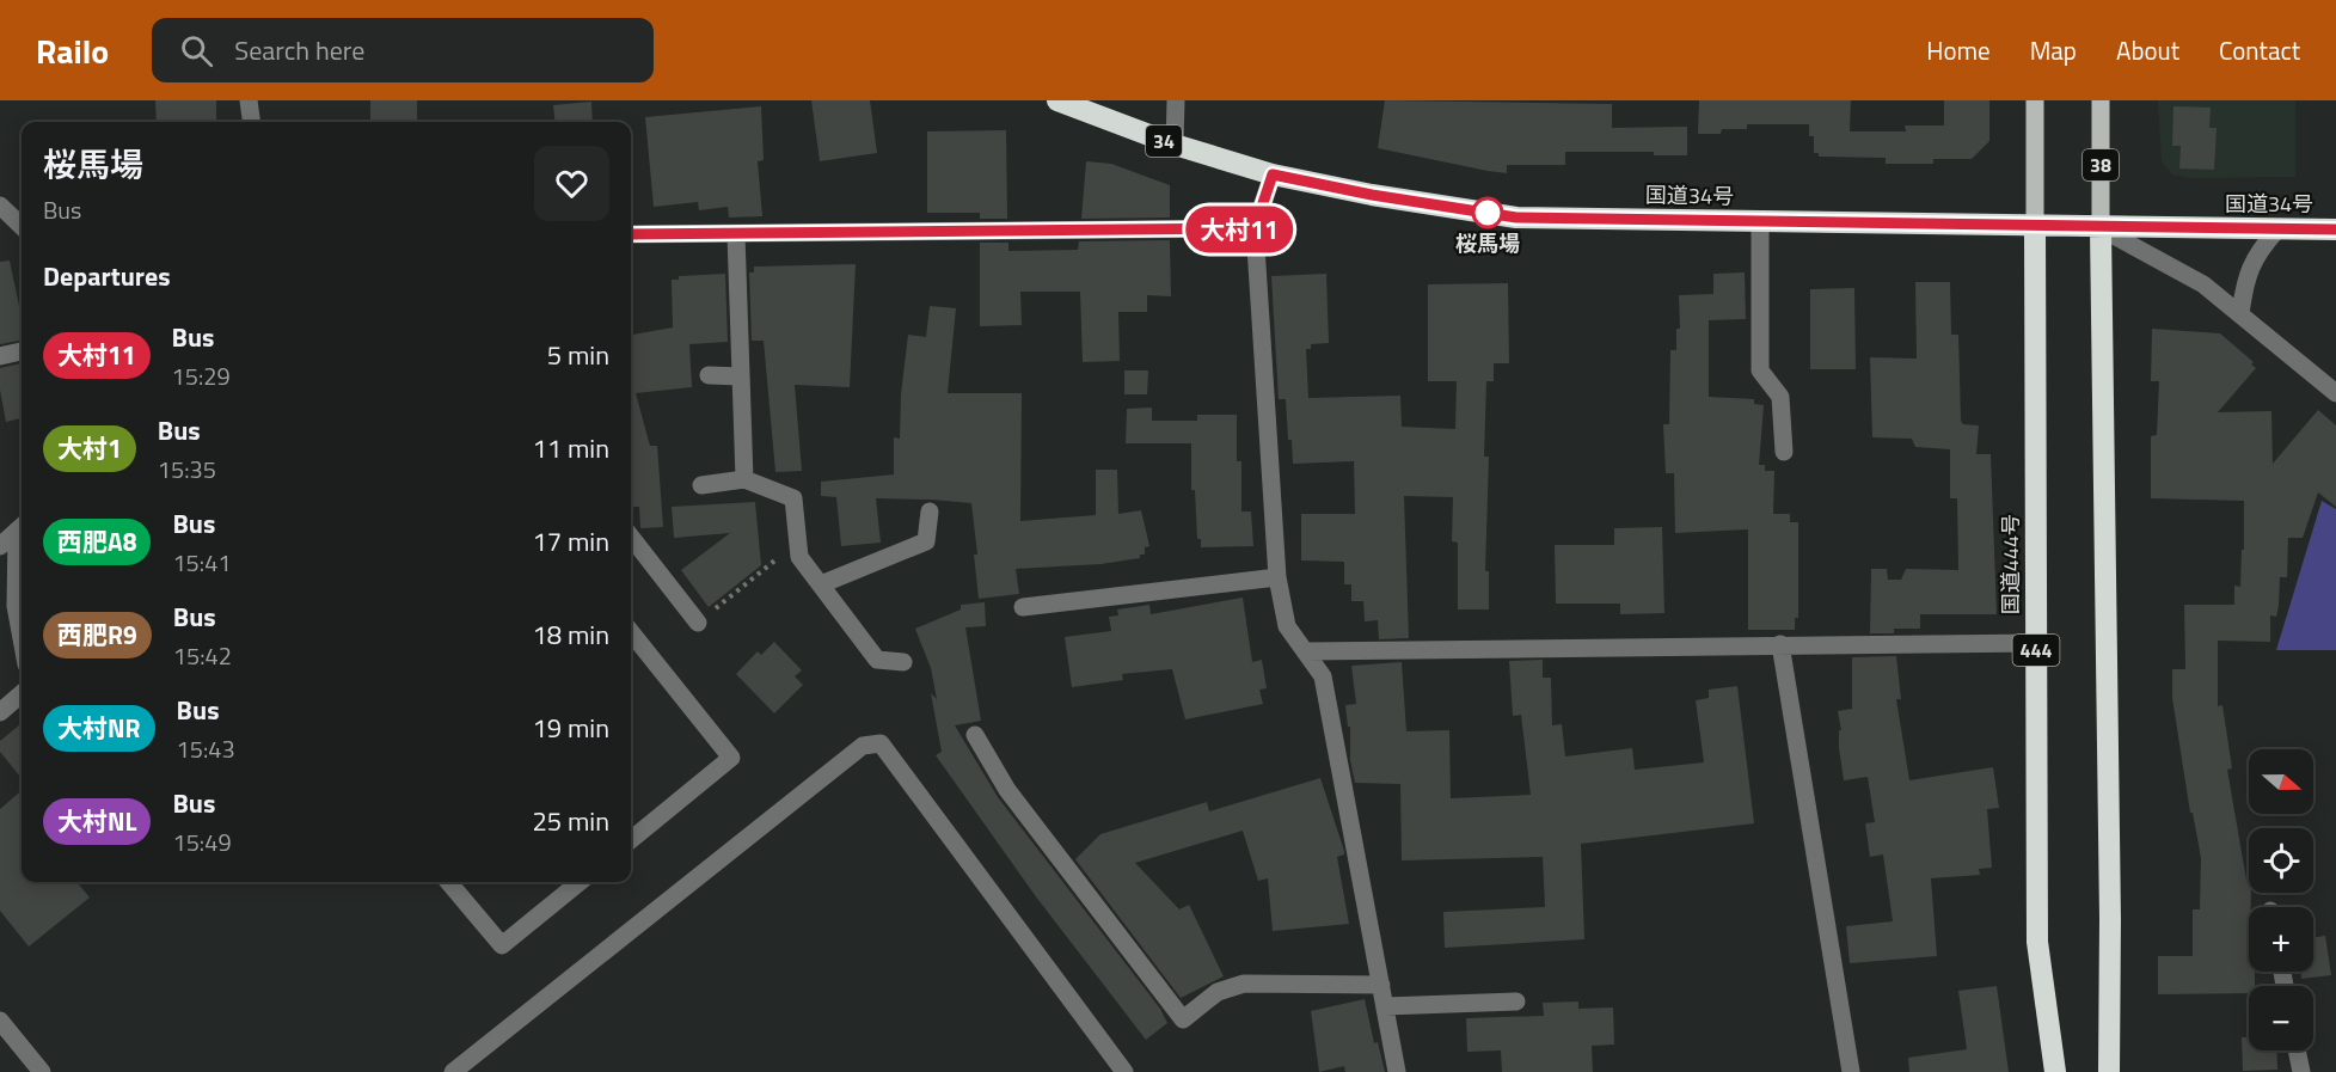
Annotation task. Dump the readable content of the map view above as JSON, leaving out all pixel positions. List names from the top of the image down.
{
  "streets": {
    "highway": [
      "34",
      "国道34号",
      "国道444号",
      "444"
    ],
    "main road": ["38"]
  },
  "crossings": [
    ["38", "国道34号"],
    ["国道34号", "国道444号"]
  ],
  "places": ["桜馬場"],
  "lines": ["bus line 大村11"],
  "north": "right",
  "page": {
    "header": "Railo",
    "search": "Search here",
    "nav": [
      "Home",
      "Map",
      "About",
      "Contact"
    ],
    "on_map": "大村11",
    "heading": [
      ["桜馬場", "Bus"],
      "Departures"
    ],
    "list": [
      {
        "mark": "大村11",
        "name": "Bus",
        "note": "15:29",
        "value": "5 min"
      },
      {
        "mark": "大村1",
        "name": "Bus",
        "note": "15:35",
        "value": "11 min"
      },
      {
        "mark": "西肥A8",
        "name": "Bus",
        "note": "15:41",
        "value": "17 min"
      },
      {
        "mark": "西肥R9",
        "name": "Bus",
        "note": "15:42",
        "value": "18 min"
      },
      {
        "mark": "大村NR",
        "name": "Bus",
        "note": "15:43",
        "value": "19 min"
      },
      {
        "mark": "大村NL",
        "name": "Bus",
        "note": "15:49",
        "value": "25 min"
      }
    ],
    "map_buttons": ["+", "−"]
  }
}
